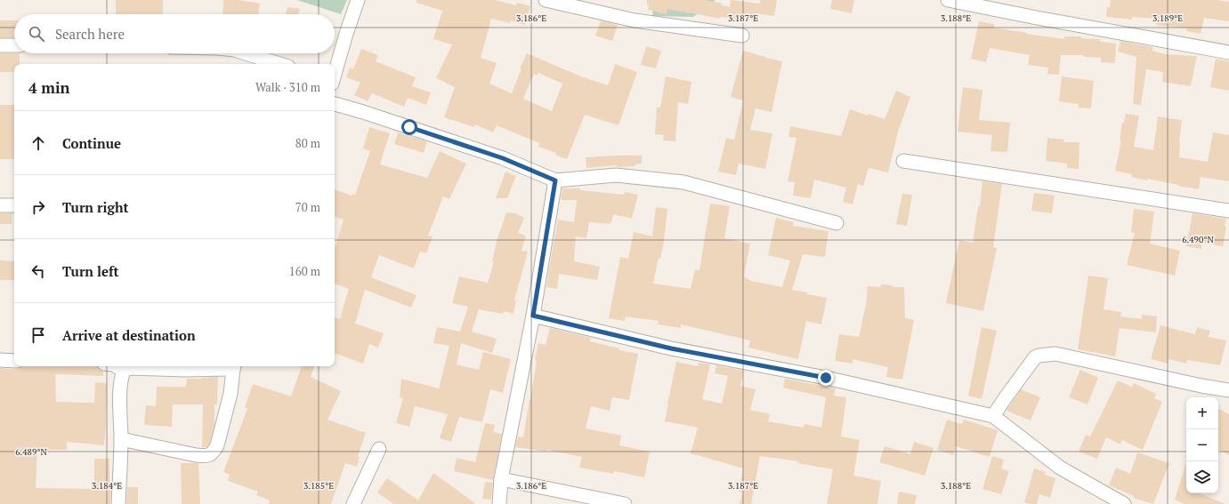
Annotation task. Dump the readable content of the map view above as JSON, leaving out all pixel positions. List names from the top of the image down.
{
  "page": {
    "search": "Search here",
    "heading": ["4 min", "Walk · 310 m"],
    "list": [
      ["Continue", "80 m"],
      ["Turn right", "70 m"],
      ["Turn left", "160 m"],
      "Arrive at destination"
    ],
    "map_buttons": ["+", "−"]
  },
  "coordinates": [
    "3.186°E",
    "3.187°E",
    "3.188°E",
    "3.189°E",
    "6.490°N",
    "6.489°N",
    "3.184°E",
    "3.185°E"
  ]
}
